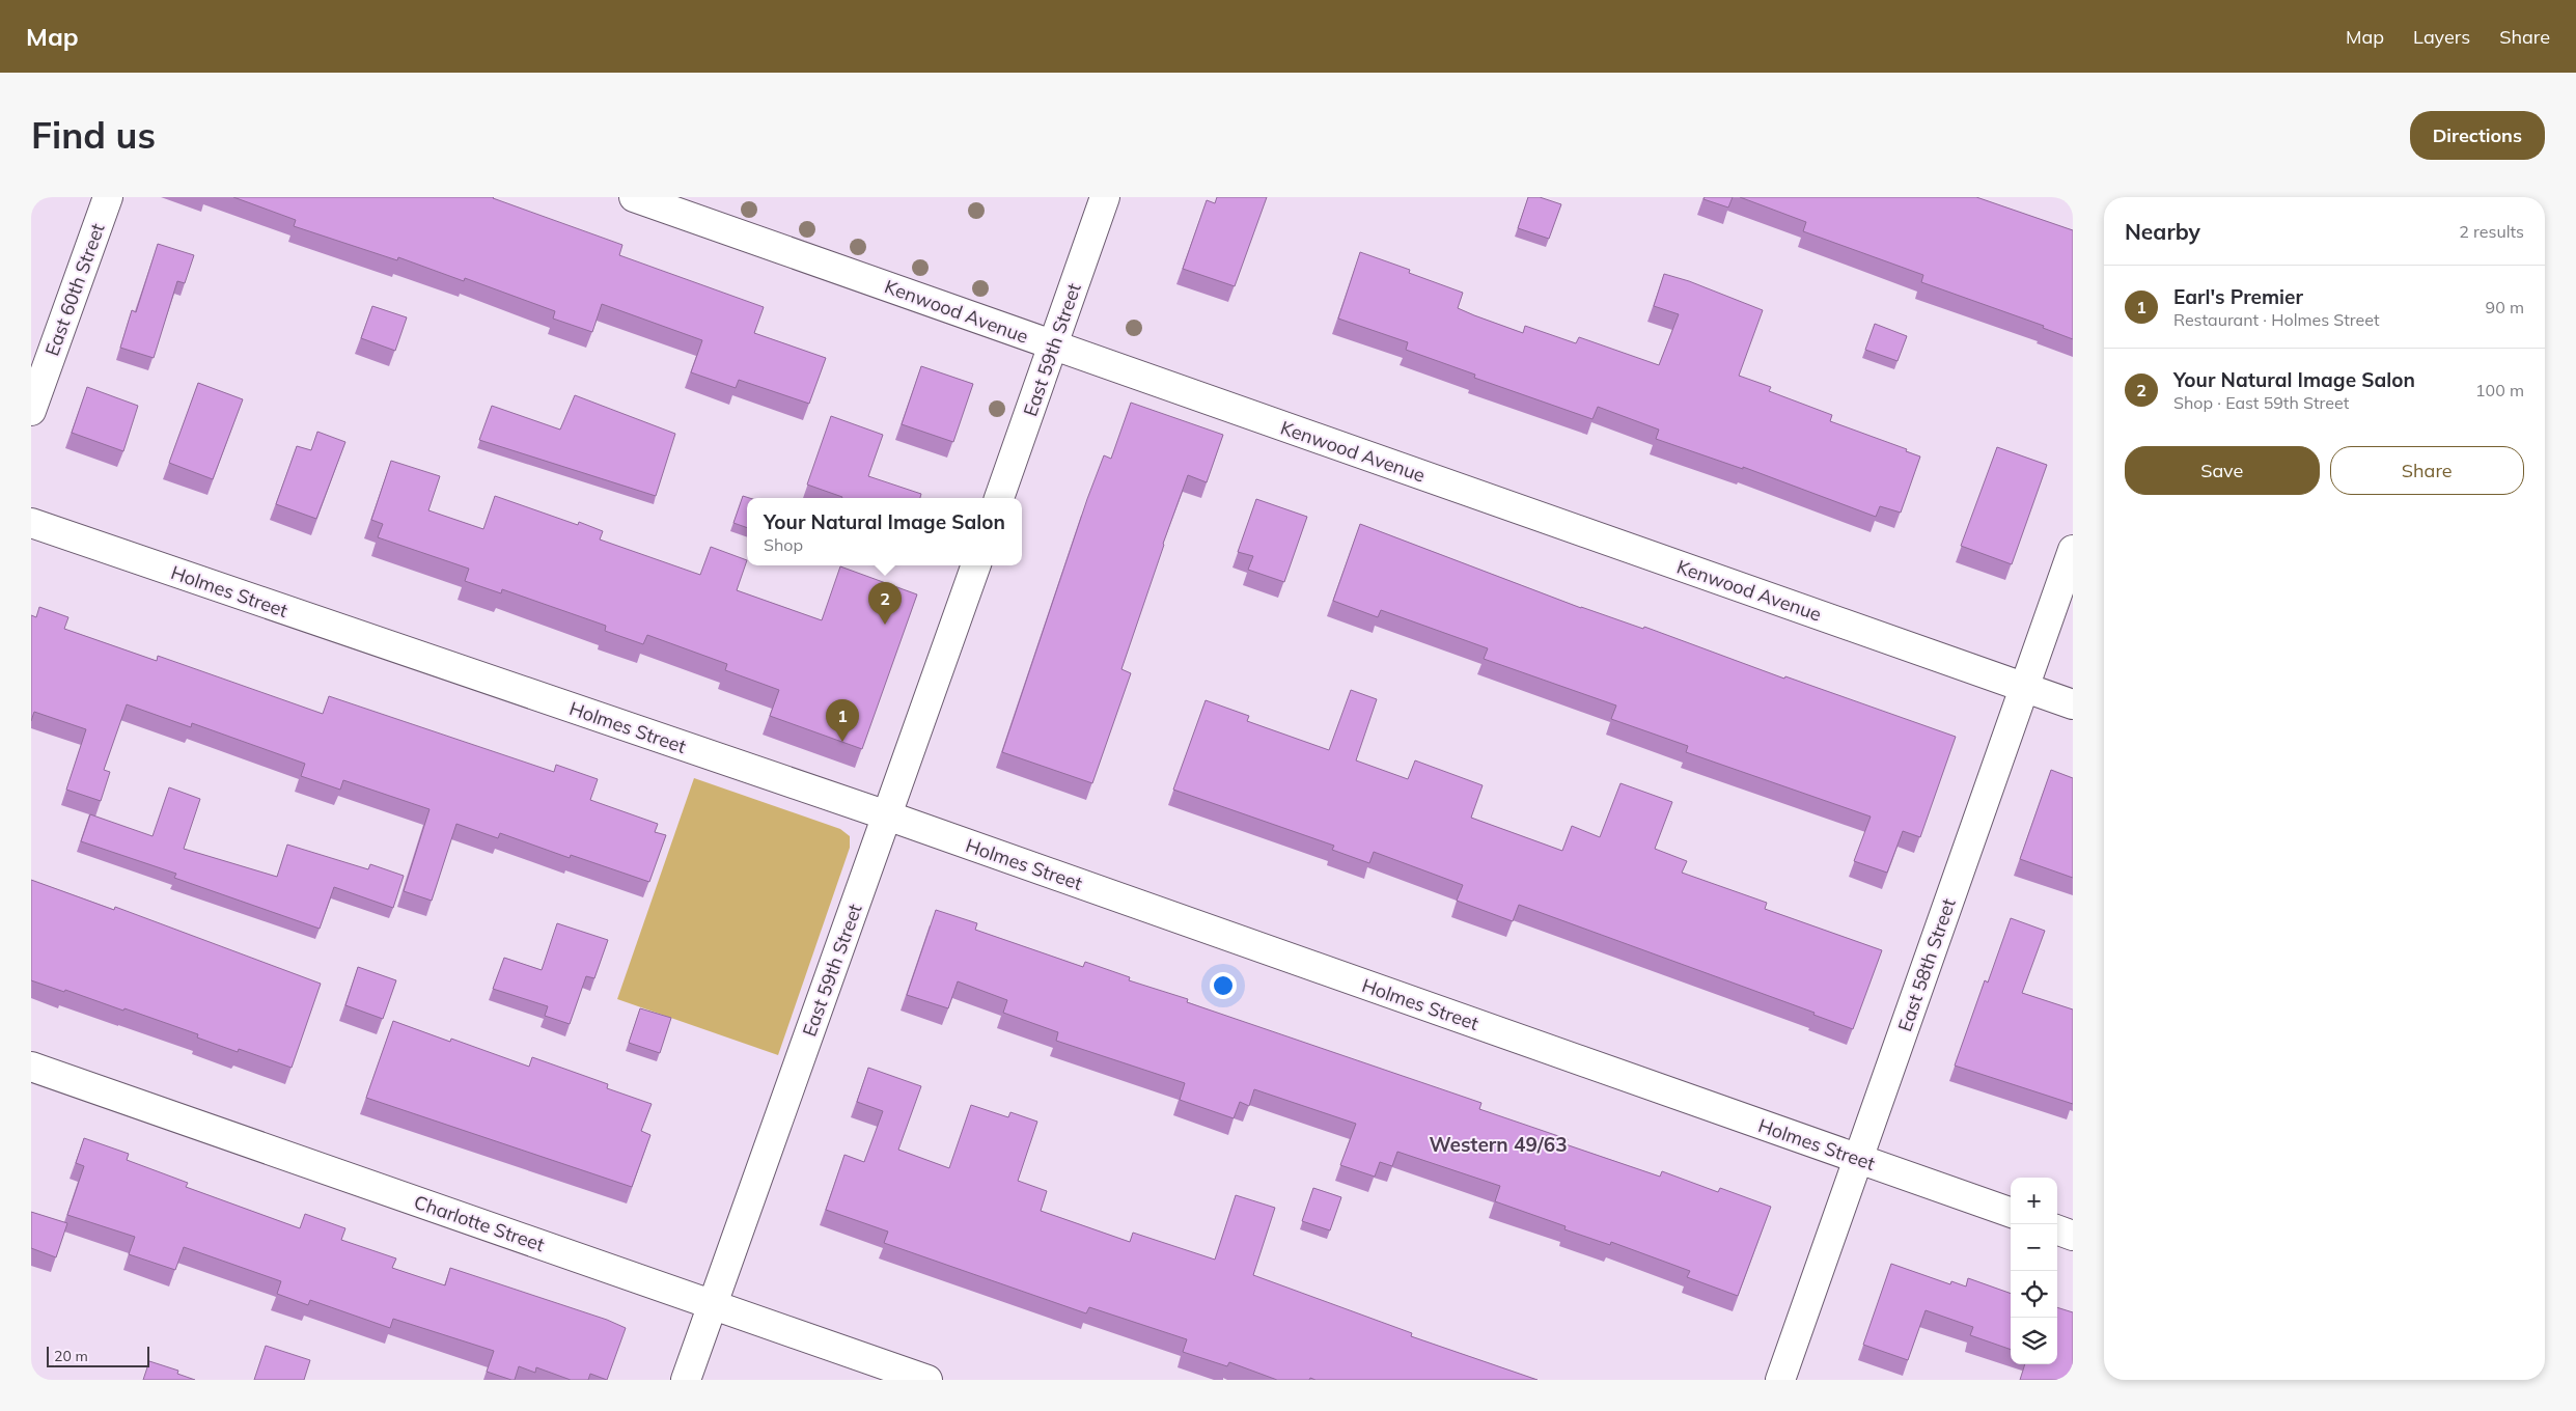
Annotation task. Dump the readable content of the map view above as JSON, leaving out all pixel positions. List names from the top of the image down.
{
  "streets": {
    "street": [
      "East 60th Street",
      "Kenwood Avenue",
      "East 59th Street",
      "Holmes Street",
      "East 58th Street",
      "Charlotte Street"
    ]
  },
  "crossings": [
    ["Kenwood Avenue", "East 59th Street"],
    ["Kenwood Avenue", "East 58th Street"],
    ["East 59th Street", "Holmes Street"],
    ["East 59th Street", "Charlotte Street"],
    ["Holmes Street", "East 58th Street"]
  ],
  "districts": ["Western 49/63"],
  "scale_bar": "20 m",
  "page": {
    "header": "Map",
    "nav": ["Map", "Layers", "Share"],
    "buttons": [
      "Directions",
      ["Save", "Share"]
    ],
    "title": "Find us",
    "heading": ["Nearby", "2 results"],
    "list": [
      {
        "mark": "1",
        "name": "Earl's Premier",
        "note": "Restaurant · Holmes Street",
        "value": "90 m"
      },
      {
        "mark": "2",
        "name": "Your Natural Image Salon",
        "note": "Shop · East 59th Street",
        "value": "100 m"
      }
    ],
    "popup": ["Your Natural Image Salon", "Shop"],
    "pins": ["2", "1"],
    "map_buttons": ["+", "−"],
    "scale": "20 m"
  }
}
